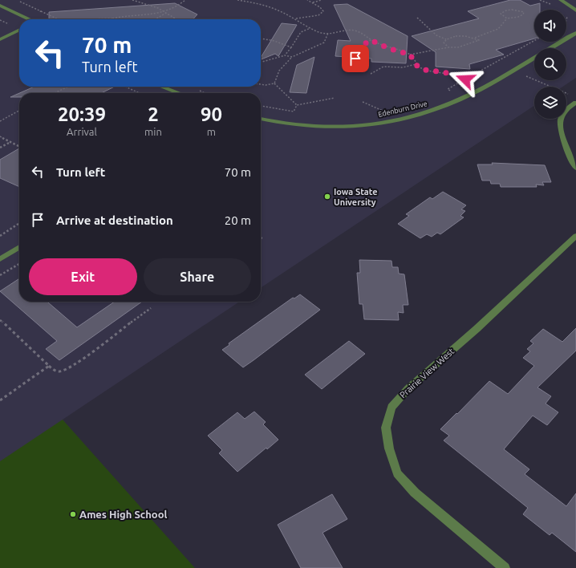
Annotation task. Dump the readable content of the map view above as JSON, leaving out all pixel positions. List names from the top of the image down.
{
  "streets": {
    "street": ["Edenburn Drive", "Prairie View West"]
  },
  "places": ["Iowa State University", "Ames High School"],
  "page": {
    "turn": ["70 m", "Turn left"],
    "eta": [
      "20:39",
      "Arrival",
      "2",
      "min",
      "90",
      "m"
    ],
    "list": [
      {
        "name": "Turn left",
        "value": "70 m"
      },
      {
        "name": "Arrive at destination",
        "value": "20 m"
      }
    ],
    "buttons": ["Exit", "Share"]
  }
}
